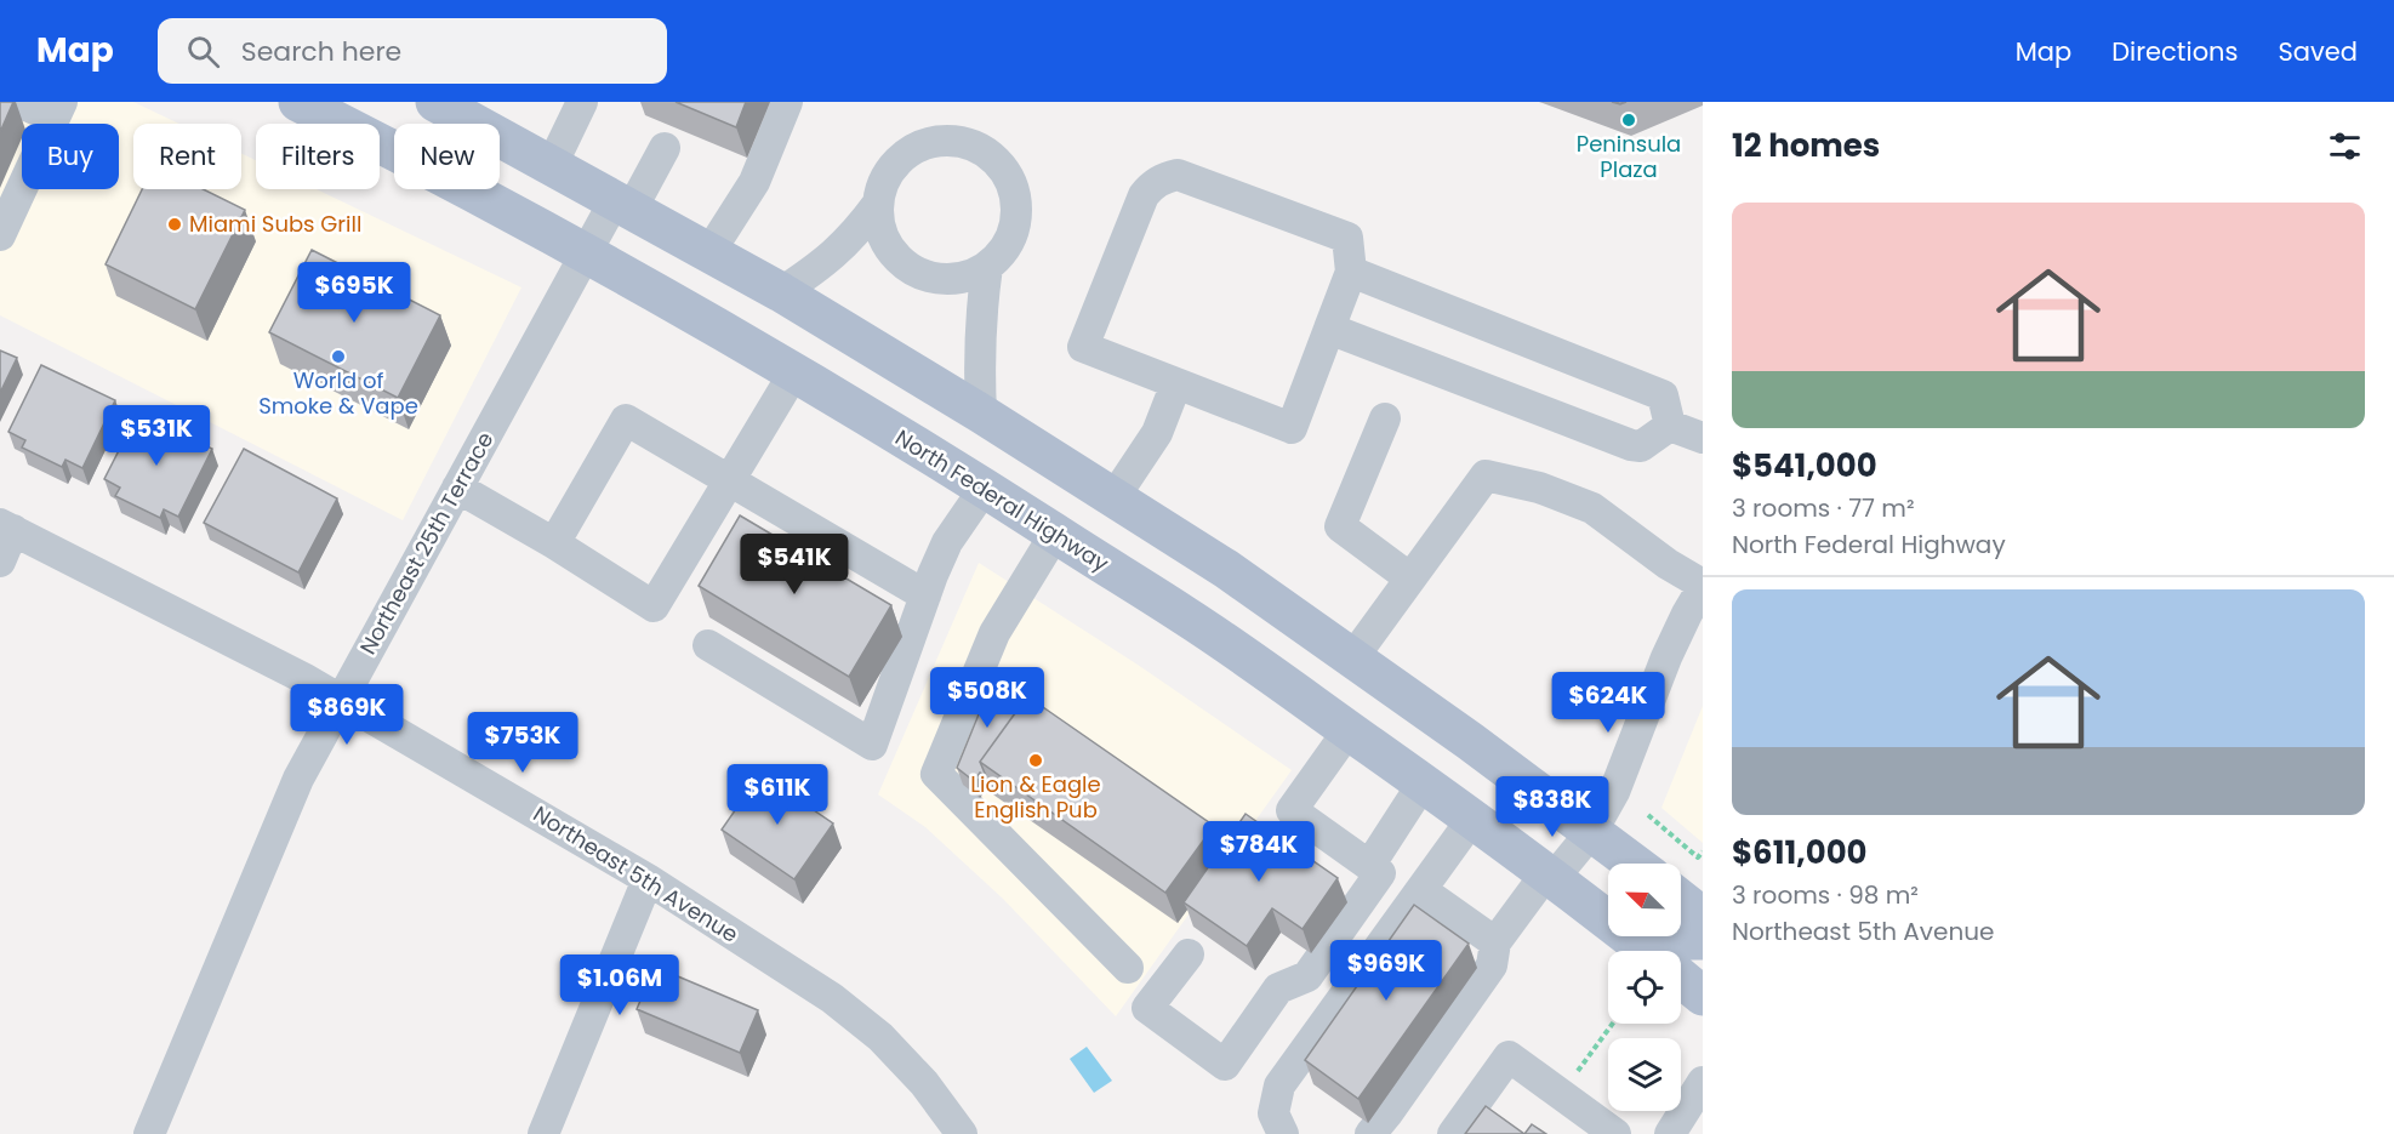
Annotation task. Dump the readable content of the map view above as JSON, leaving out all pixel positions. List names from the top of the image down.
{
  "streets": {
    "main road": ["North Federal Highway"],
    "street": ["Northeast 25th Terrace", "Northeast 5th Avenue"]
  },
  "crossings": [
    ["North Federal Highway", "Northeast 25th Terrace"],
    ["Northeast 25th Terrace", "Northeast 5th Avenue"]
  ],
  "places": [
    "Peninsula Plaza",
    "Miami Subs Grill",
    "World of Smoke & Vape",
    "Lion & Eagle English Pub"
  ],
  "north": "top left",
  "page": {
    "header": "Map",
    "search": "Search here",
    "nav": ["Map", "Directions", "Saved"],
    "heading": "12 homes",
    "chip": [
      "Buy",
      "Rent",
      "Filters",
      "New"
    ],
    "list": [
      {
        "name": "$541,000",
        "note": "3 rooms · 77 m² · North Federal Highway"
      },
      {
        "name": "$611,000",
        "note": "3 rooms · 98 m² · Northeast 5th Avenue"
      }
    ],
    "price": [
      "$695K",
      "$531K",
      "$541K",
      "$508K",
      "$624K",
      "$869K",
      "$753K",
      "$611K",
      "$838K",
      "$784K",
      "$969K",
      "$1.06M"
    ]
  }
}
